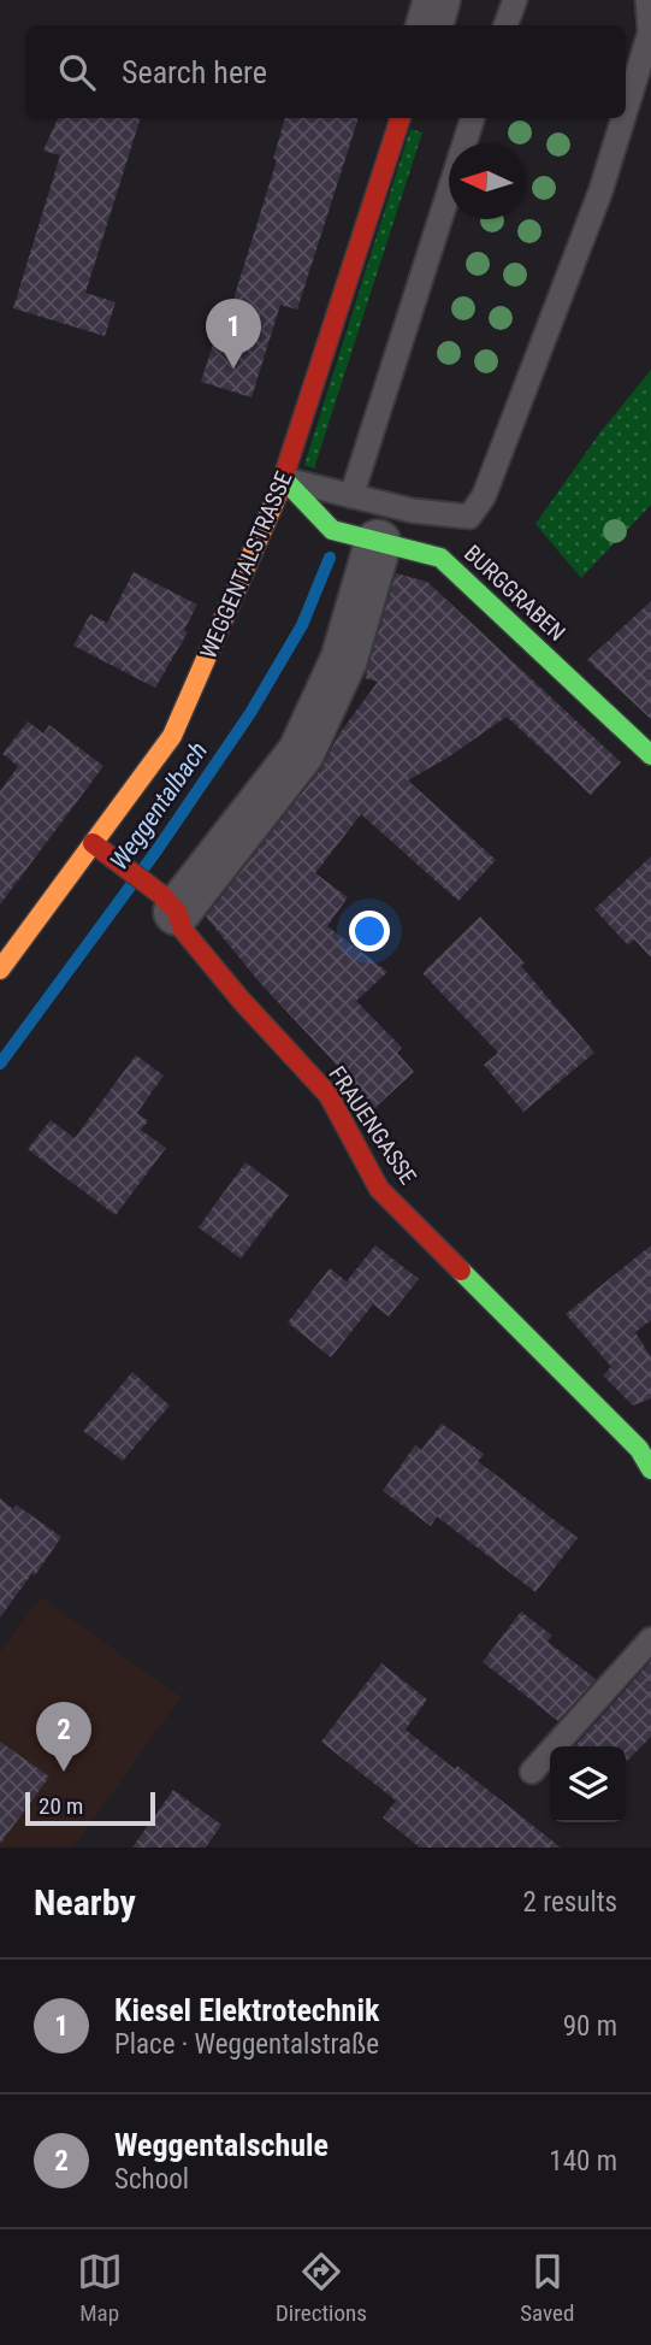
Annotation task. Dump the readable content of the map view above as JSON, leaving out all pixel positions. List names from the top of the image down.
{
  "streets": {
    "street": ["WEGGENTALSTRASSE", "BURGGRABEN", "FRAUENGASSE"]
  },
  "crossings": [
    ["WEGGENTALSTRASSE", "BURGGRABEN"],
    ["WEGGENTALSTRASSE", "FRAUENGASSE"]
  ],
  "water": ["Weggentalbach"],
  "scale_bar": "20 m",
  "north": "left",
  "page": {
    "search": "Search here",
    "pins": ["1", "2"],
    "scale": "20 m",
    "heading": ["Nearby", "2 results"],
    "list": [
      {
        "mark": "1",
        "name": "Kiesel Elektrotechnik",
        "note": "Place · Weggentalstraße",
        "value": "90 m"
      },
      {
        "mark": "2",
        "name": "Weggentalschule",
        "note": "School",
        "value": "140 m"
      }
    ],
    "nav": ["Map", "Directions", "Saved"]
  }
}
